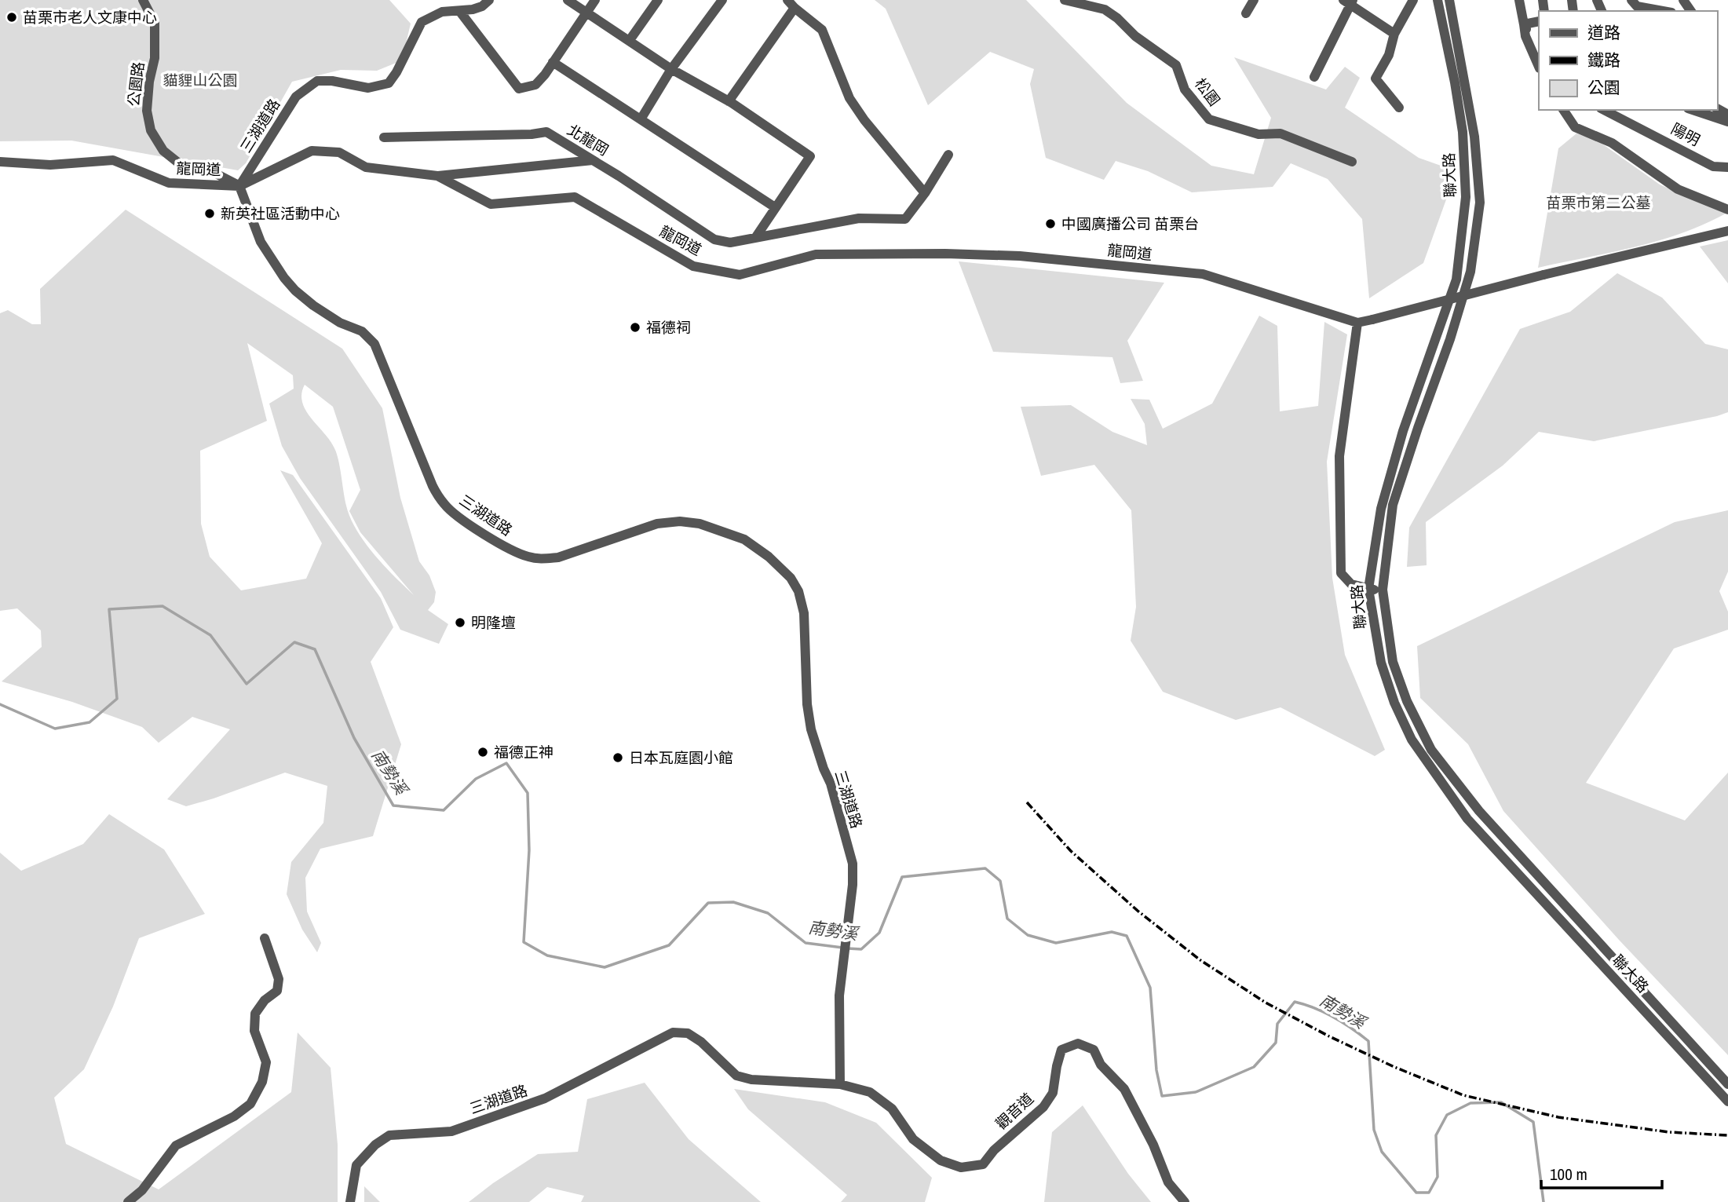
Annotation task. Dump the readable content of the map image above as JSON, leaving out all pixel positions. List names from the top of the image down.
{
  "streets": {
    "street": [
      "公園路",
      "松園",
      "三湖道路",
      "陽明",
      "北龍岡",
      "龍岡道",
      "聯大路",
      "觀音道"
    ]
  },
  "crossings": [
    ["公園路", "三湖道路"],
    ["公園路", "龍岡道"],
    ["三湖道路", "龍岡道"],
    ["三湖道路", "觀音道"]
  ],
  "water": ["南勢溪"],
  "parks": ["貓貍山公園", "苗栗市第二公墓"],
  "places": [
    "苗栗市老人文康中心",
    "新英社區活動中心",
    "中國廣播公司 苗栗台",
    "福德祠",
    "明隆壇",
    "福德正神",
    "日本瓦庭園小館"
  ],
  "legend": ["道路", "鐵路", "公園"],
  "scale_bar": "100 m"
}
